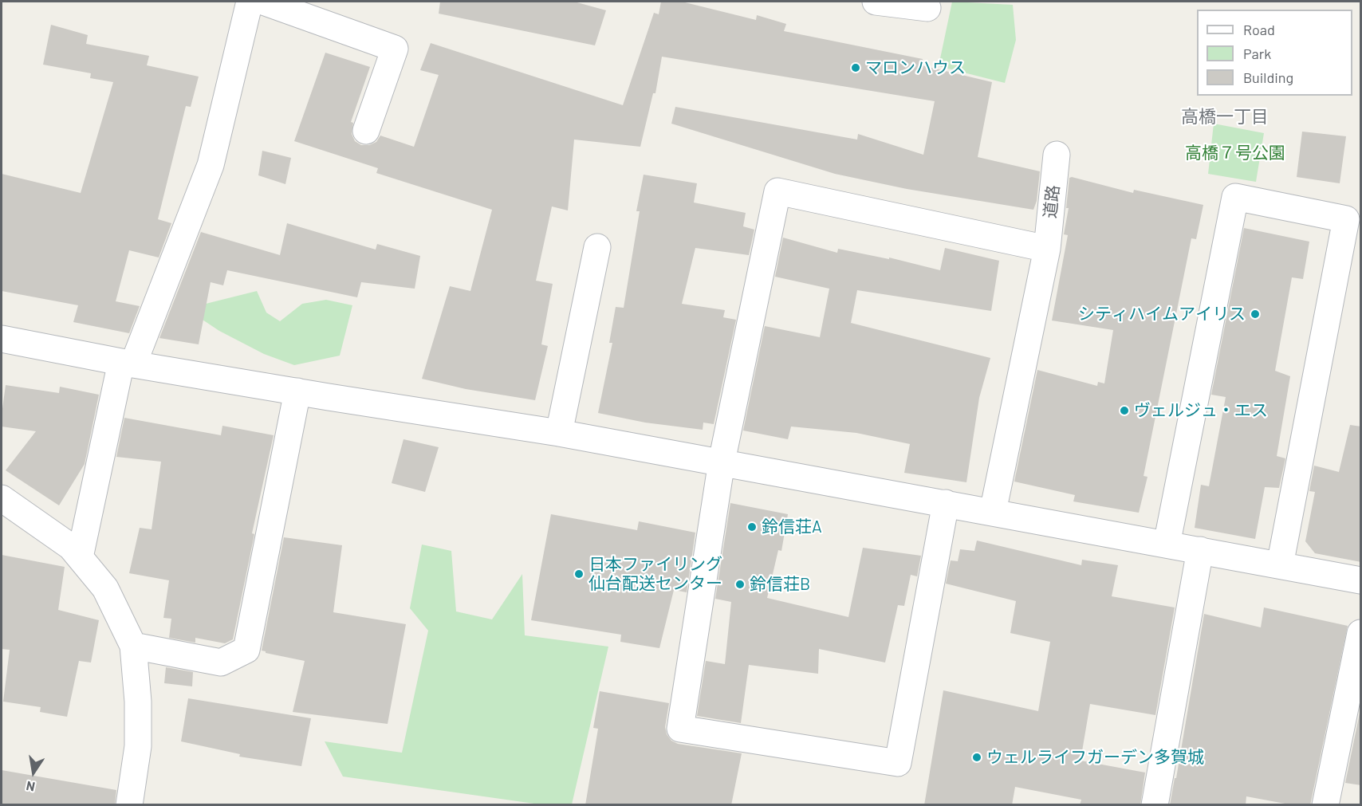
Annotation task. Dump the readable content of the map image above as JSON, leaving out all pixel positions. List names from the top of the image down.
{
  "streets": {
    "street": ["道路"]
  },
  "districts": ["高橋一丁目"],
  "parks": ["高橋７号公園"],
  "places": [
    "マロンハウス",
    "シティハイムアイリス",
    "ヴェルジュ・エス",
    "鈴信荘A",
    "日本ファイリング 仙台配送センター",
    "鈴信荘B",
    "ウェルライフガーデン多賀城"
  ],
  "legend": ["Road", "Park", "Building"],
  "north": "bottom"
}
